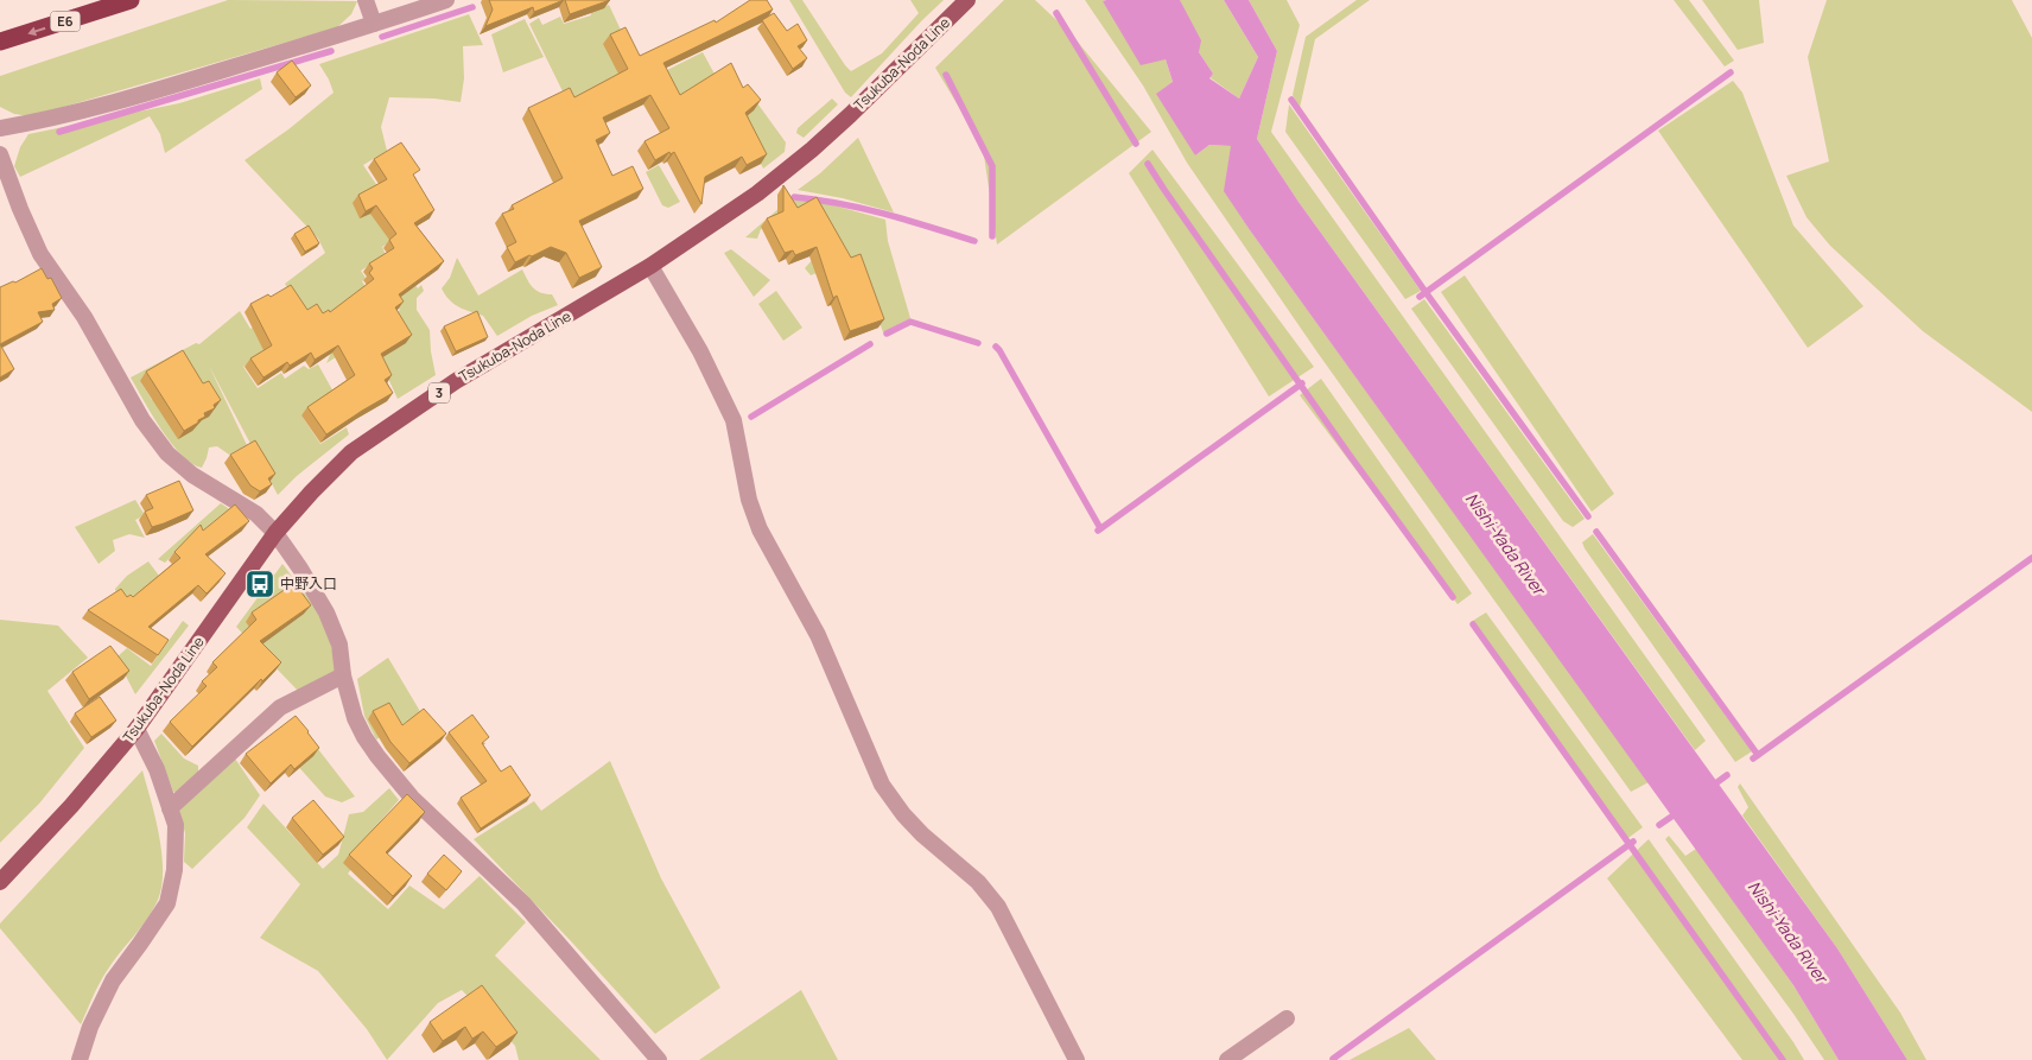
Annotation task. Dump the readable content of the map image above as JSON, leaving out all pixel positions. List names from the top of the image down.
{
  "streets": {
    "highway": ["E6"],
    "main road": ["Tsukuba-Noda Line", "3"]
  },
  "water": ["Nishi-Yada River"],
  "places": {
    "bus stop": ["中野入口"]
  }
}
